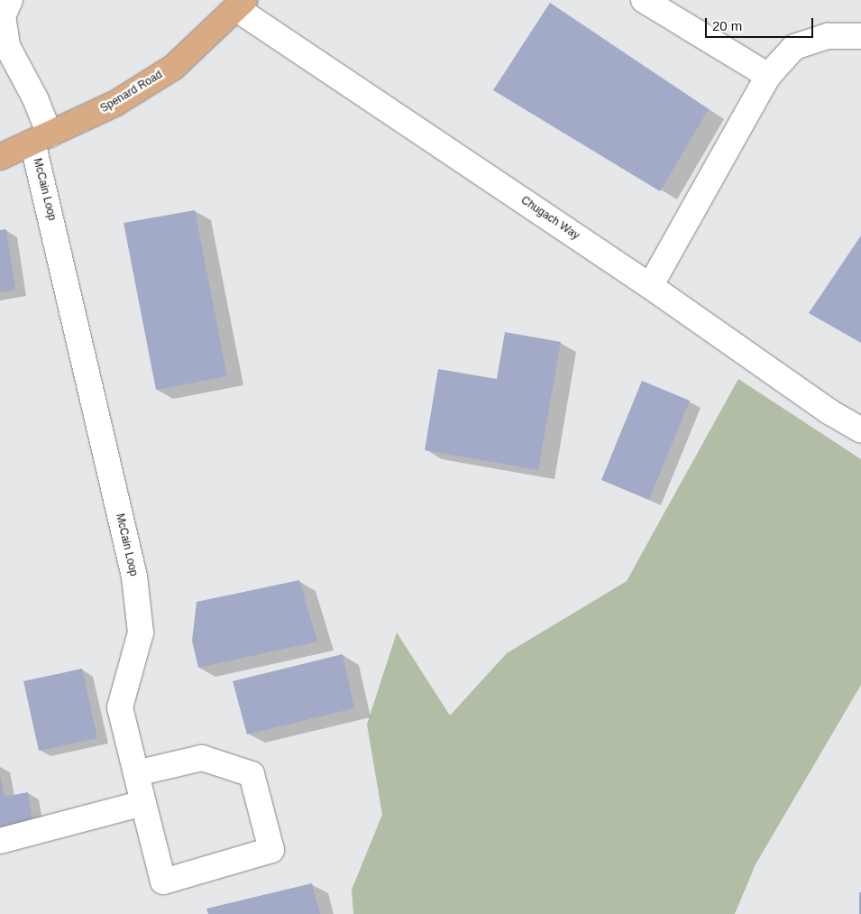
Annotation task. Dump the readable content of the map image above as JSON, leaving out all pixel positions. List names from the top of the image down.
{
  "streets": {
    "main road": ["Spenard Road"],
    "street": ["McCain Loop", "Chugach Way"]
  },
  "crossings": [
    ["Spenard Road", "McCain Loop"],
    ["Spenard Road", "Chugach Way"]
  ],
  "scale_bar": "20 m"
}
